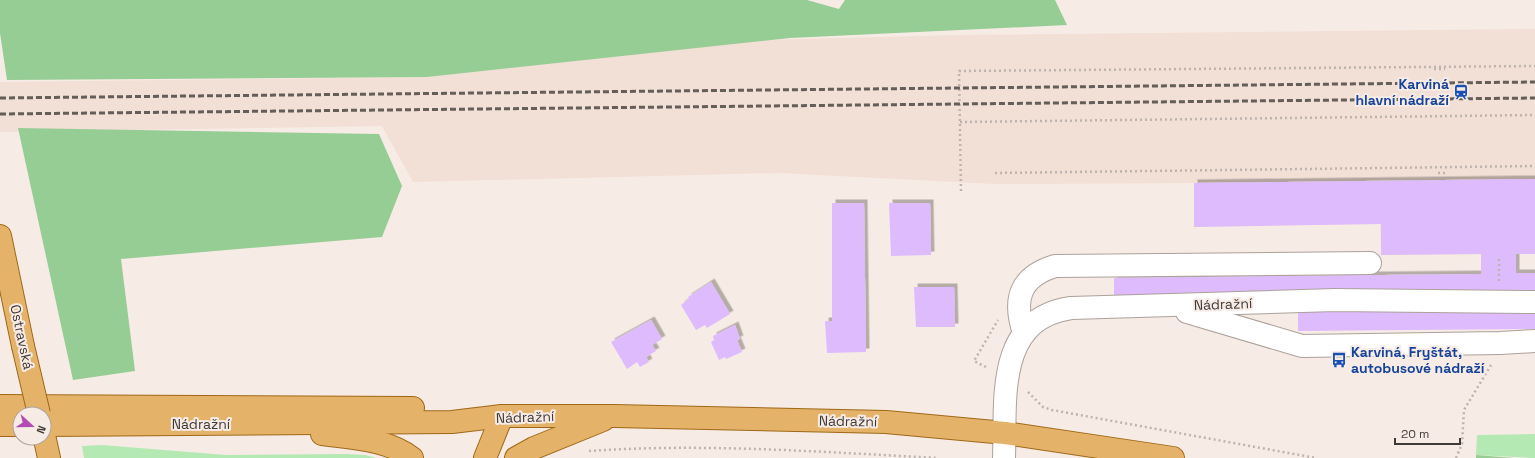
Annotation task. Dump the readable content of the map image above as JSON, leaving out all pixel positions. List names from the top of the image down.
{
  "streets": {
    "main road": ["Nádražní", "Ostravská"]
  },
  "places": {
    "station": ["Karviná hlavní nádraží"],
    "bus stop": ["Karviná, Fryštát, autobusové nádraží"]
  },
  "scale_bar": "20 m",
  "north": "right"
}
